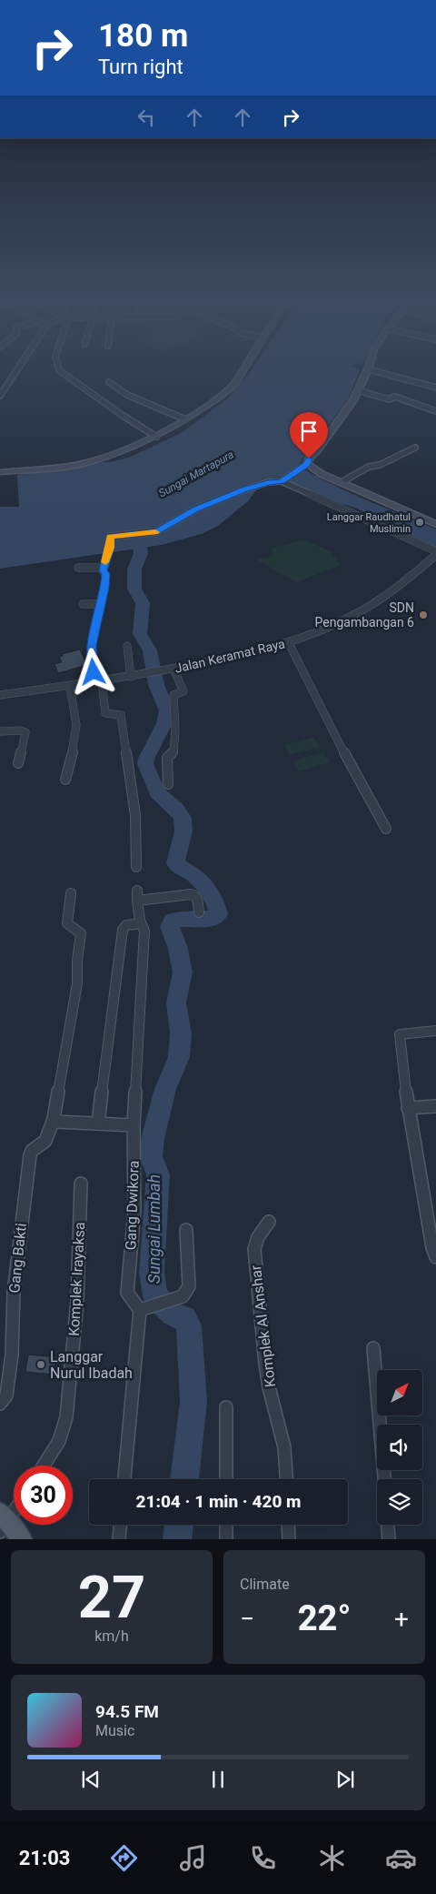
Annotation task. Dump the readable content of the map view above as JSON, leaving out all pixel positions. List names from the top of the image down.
{
  "streets": {
    "street": [
      "Jalan Keramat Raya",
      "Gang Dwikora",
      "Gang Bakti",
      "Komplek Irayaksa",
      "Komplek Al Anshar"
    ]
  },
  "water": ["Sungai Martapura", "Sungai Lumbah"],
  "places": ["Langgar Raudhatul Muslimin", "SDN Pengambangan 6", "Langgar Nurul Ibadah"],
  "north": "top right",
  "page": {
    "turn": ["180 m", "Turn right"],
    "limit": "30",
    "trip": "21:04 · 1 min · 420 m",
    "tile": [
      ["27", "km/h"],
      "Climate"
    ],
    "heat": ["−", "22°", "+"],
    "song": ["94.5 FM", "Music"],
    "tabs": "21:03"
  }
}
